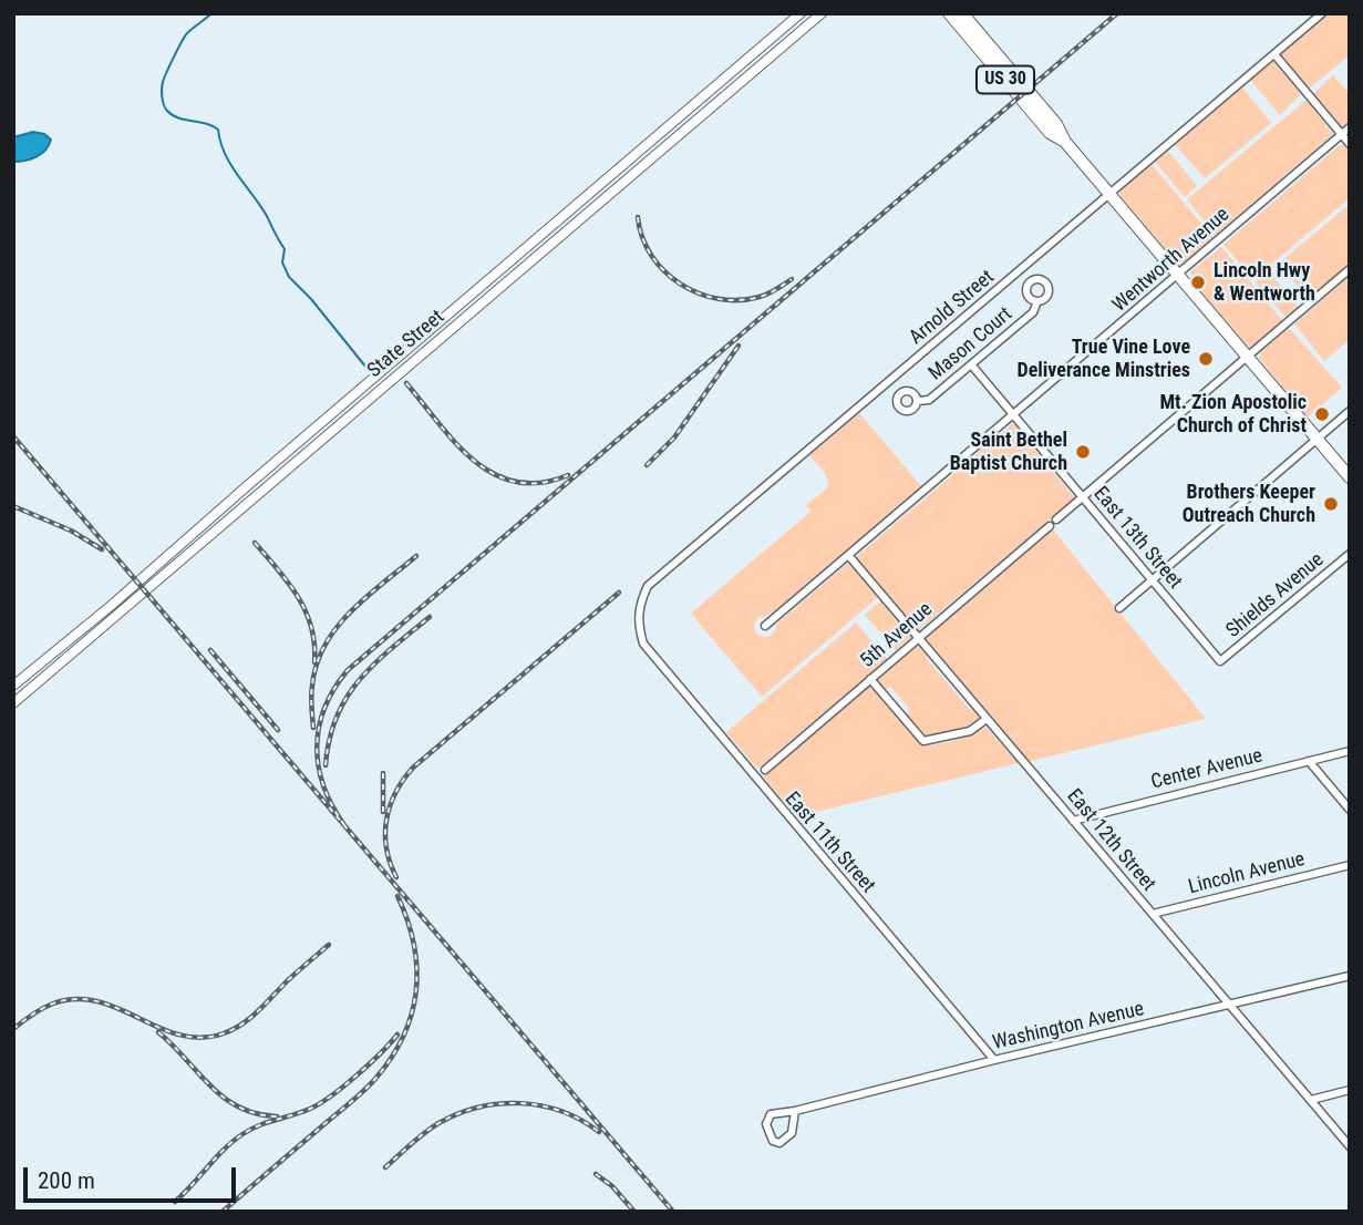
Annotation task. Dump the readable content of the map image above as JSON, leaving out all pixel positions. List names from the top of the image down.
{
  "streets": {
    "main road": ["US 30"],
    "street": [
      "Wentworth Avenue",
      "Arnold Street",
      "State Street",
      "Mason Court",
      "East 13th Street",
      "Shields Avenue",
      "5th Avenue",
      "Center Avenue",
      "East 12th Street",
      "East 11th Street",
      "Lincoln Avenue",
      "Washington Avenue"
    ]
  },
  "crossings": [
    ["US 30", "Wentworth Avenue"],
    ["US 30", "Arnold Street"],
    ["Wentworth Avenue", "East 13th Street"],
    ["Wentworth Avenue", "East 12th Street"],
    ["Arnold Street", "East 11th Street"],
    ["Mason Court", "East 13th Street"],
    ["East 13th Street", "Shields Avenue"],
    ["5th Avenue", "East 12th Street"],
    ["Center Avenue", "East 12th Street"],
    ["East 12th Street", "Lincoln Avenue"],
    ["East 12th Street", "Washington Avenue"],
    ["East 11th Street", "Washington Avenue"]
  ],
  "places": [
    "Lincoln Hwy & Wentworth",
    "True Vine Love Deliverance Minstries",
    "Mt. Zion Apostolic Church of Christ",
    "Saint Bethel Baptist Church",
    "Brothers Keeper Outreach Church"
  ],
  "scale_bar": "200 m"
}
